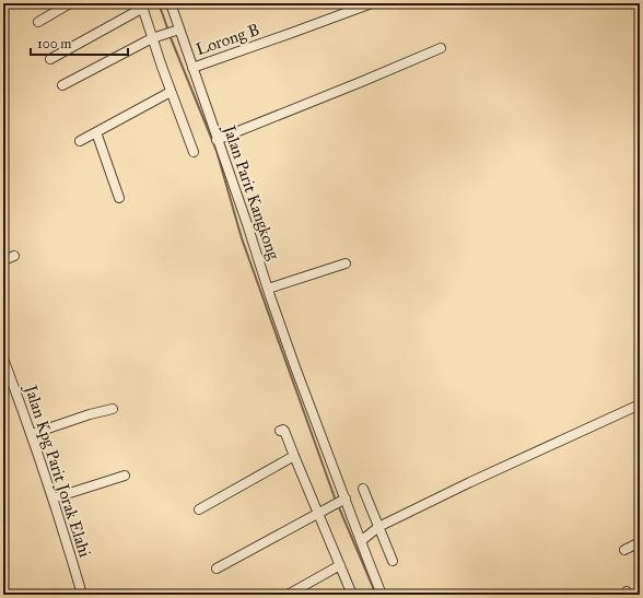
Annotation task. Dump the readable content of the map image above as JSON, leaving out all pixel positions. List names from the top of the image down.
{
  "streets": {
    "street": ["Lorong B", "Jalan Parit Kangkong", "Jalan Kpg Parit Jorak Elahi"]
  },
  "crossings": [
    ["Lorong B", "Jalan Parit Kangkong"]
  ],
  "scale_bar": "100 m"
}
